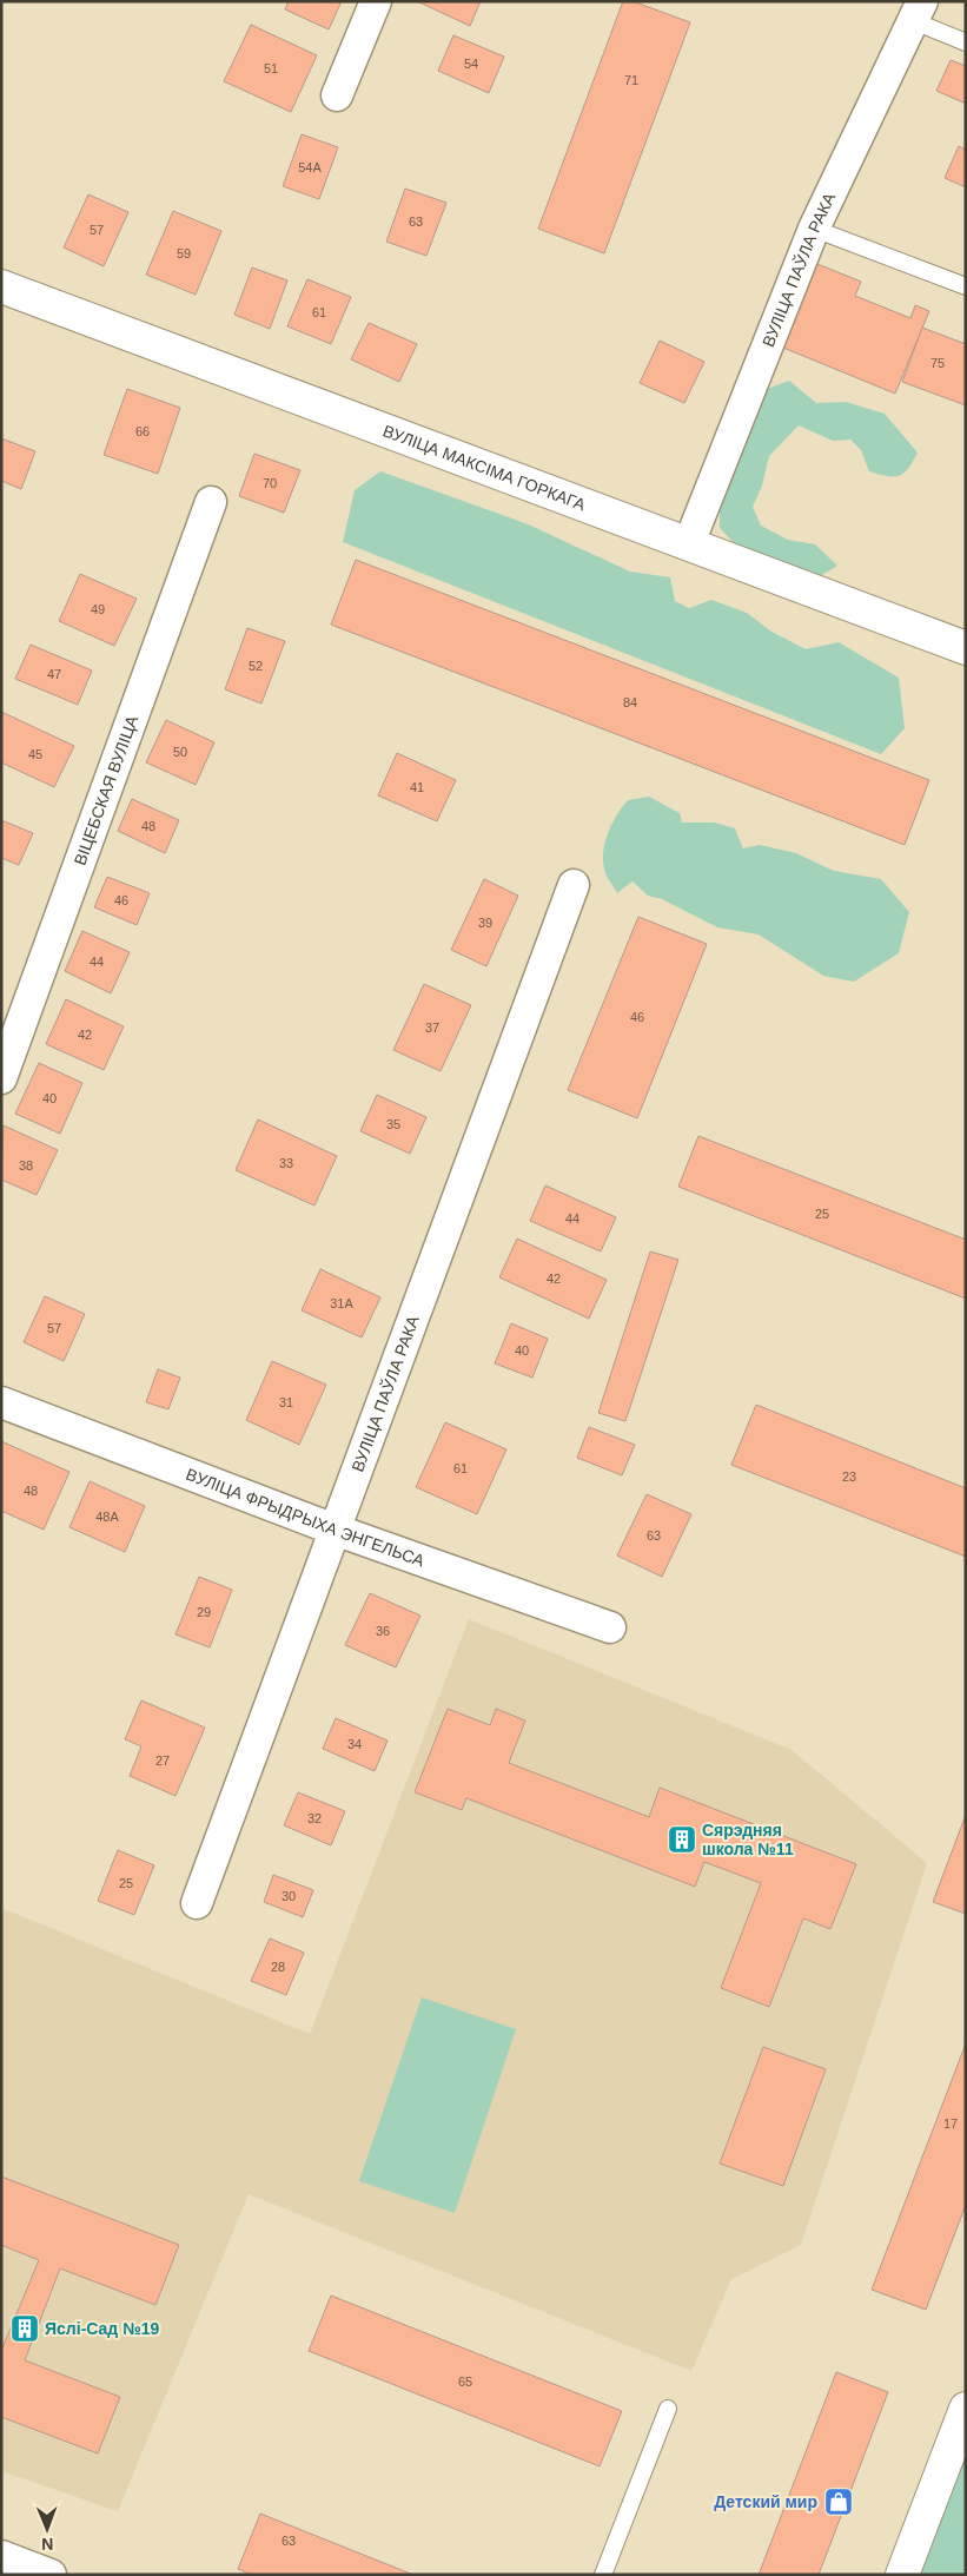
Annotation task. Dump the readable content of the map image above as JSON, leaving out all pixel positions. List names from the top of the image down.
{
  "streets": {
    "street": [
      "ВУЛІЦА ПАЎЛА РАКА",
      "ВУЛІЦА МАКСІМА ГОРКАГА",
      "ВІЦЕБСКАЯ ВУЛІЦА",
      "ВУЛІЦА ФРЫДРЫХА ЭНГЕЛЬСА"
    ]
  },
  "crossings": [
    ["ВУЛІЦА ПАЎЛА РАКА", "ВУЛІЦА МАКСІМА ГОРКАГА"],
    ["ВУЛІЦА ПАЎЛА РАКА", "ВУЛІЦА ФРЫДРЫХА ЭНГЕЛЬСА"]
  ],
  "places": {
    "building": ["Сярэдняя школа №11", "Яслі-Сад №19"],
    "shop": ["Детский мир"]
  },
  "house_numbers": [
    "54",
    "51",
    "71",
    "54А",
    "63",
    "57",
    "59",
    "61",
    "75",
    "66",
    "70",
    "49",
    "52",
    "47",
    "84",
    "50",
    "45",
    "41",
    "48",
    "46",
    "39",
    "44",
    "46",
    "37",
    "42",
    "40",
    "35",
    "33",
    "38",
    "25",
    "44",
    "42",
    "31А",
    "57",
    "40",
    "31",
    "61",
    "23",
    "48",
    "48А",
    "63",
    "29",
    "36",
    "34",
    "27",
    "32",
    "25",
    "30",
    "28",
    "17",
    "65",
    "63"
  ],
  "north": "bottom"
}
